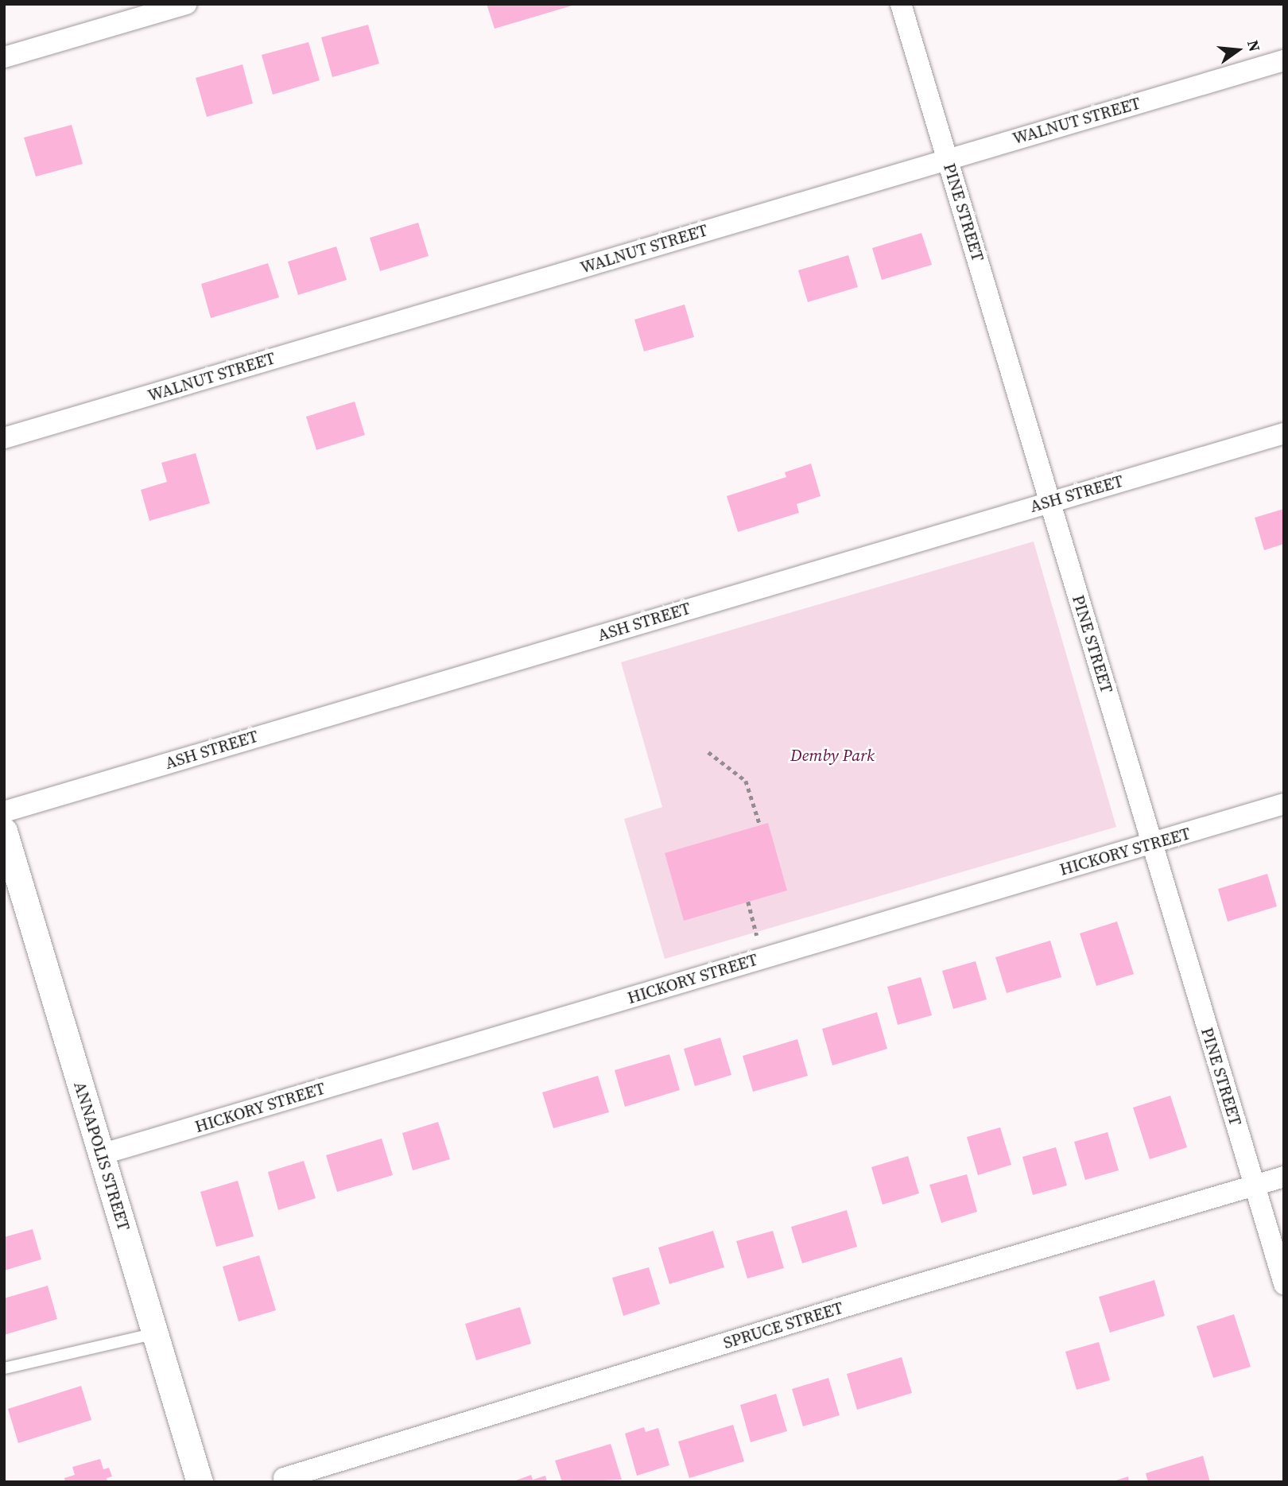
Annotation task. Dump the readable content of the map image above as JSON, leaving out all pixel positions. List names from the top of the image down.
{
  "streets": {
    "street": [
      "WALNUT STREET",
      "PINE STREET",
      "ASH STREET",
      "HICKORY STREET",
      "ANNAPOLIS STREET",
      "SPRUCE STREET"
    ]
  },
  "crossings": [
    ["WALNUT STREET", "PINE STREET"],
    ["PINE STREET", "ASH STREET"],
    ["PINE STREET", "HICKORY STREET"],
    ["PINE STREET", "SPRUCE STREET"],
    ["HICKORY STREET", "ANNAPOLIS STREET"]
  ],
  "parks": ["Demby Park"],
  "north": "right"
}
